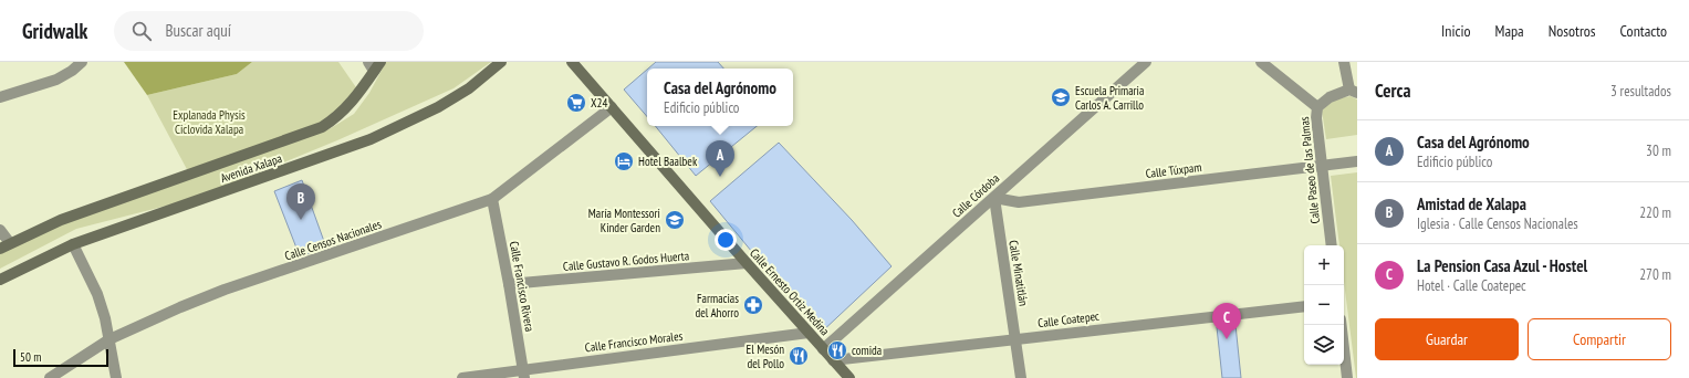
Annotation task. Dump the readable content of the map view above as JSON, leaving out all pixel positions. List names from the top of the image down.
{
  "streets": {
    "main road": ["Avenida Xalapa", "Calle Ernesto Ortiz Medina"],
    "street": [
      "Calle Túxpam",
      "Calle Paseo de las Palmas",
      "Calle Córdoba",
      "Calle Censos Nacionales",
      "Calle Gustavo R. Godos Huerta",
      "Calle Minatitlán",
      "Calle Francisco Rivera",
      "Calle Coatepec",
      "Calle Francisco Morales"
    ]
  },
  "crossings": [
    ["Calle Túxpam", "Calle Paseo de las Palmas"],
    ["Calle Túxpam", "Calle Córdoba"],
    ["Calle Túxpam", "Calle Minatitlán"],
    ["Calle Córdoba", "Calle Minatitlán"],
    ["Calle Córdoba", "Calle Ernesto Ortiz Medina"],
    ["Calle Censos Nacionales", "Calle Francisco Rivera"],
    ["Calle Censos Nacionales", "Calle Ernesto Ortiz Medina"],
    ["Calle Gustavo R. Godos Huerta", "Calle Francisco Rivera"],
    ["Calle Gustavo R. Godos Huerta", "Calle Ernesto Ortiz Medina"],
    ["Calle Minatitlán", "Calle Coatepec"],
    ["Calle Francisco Rivera", "Calle Francisco Morales"],
    ["Calle Ernesto Ortiz Medina", "Calle Coatepec"],
    ["Calle Ernesto Ortiz Medina", "Calle Francisco Morales"]
  ],
  "parks": ["Explanada Physis Ciclovida Xalapa"],
  "places": {
    "school or university": ["Escuela Primaria Carlos A. Carrillo", "María Montessori Kinder Garden"],
    "supermarket": ["X24"],
    "hotel": ["Hotel Baalbek"],
    "pharmacy": ["Farmacias del Ahorro"],
    "restaurant": ["comida", "El Mesón del Pollo"]
  },
  "scale_bar": "50 m",
  "page": {
    "header": "Gridwalk",
    "search": "Buscar aquí",
    "nav": [
      "Inicio",
      "Mapa",
      "Nosotros",
      "Contacto"
    ],
    "heading": ["Cerca", "3 resultados"],
    "popup": ["Casa del Agrónomo", "Edificio público"],
    "list": [
      {
        "mark": "A",
        "name": "Casa del Agrónomo",
        "note": "Edificio público",
        "value": "30 m"
      },
      {
        "mark": "B",
        "name": "Amistad de Xalapa",
        "note": "Iglesia · Calle Censos Nacionales",
        "value": "220 m"
      },
      {
        "mark": "C",
        "name": "La Pension Casa Azul - Hostel",
        "note": "Hotel · Calle Coatepec",
        "value": "270 m"
      }
    ],
    "pins": ["A", "B", "C"],
    "map_buttons": ["+", "−"],
    "buttons": ["Guardar", "Compartir"],
    "scale": "50 m"
  }
}
